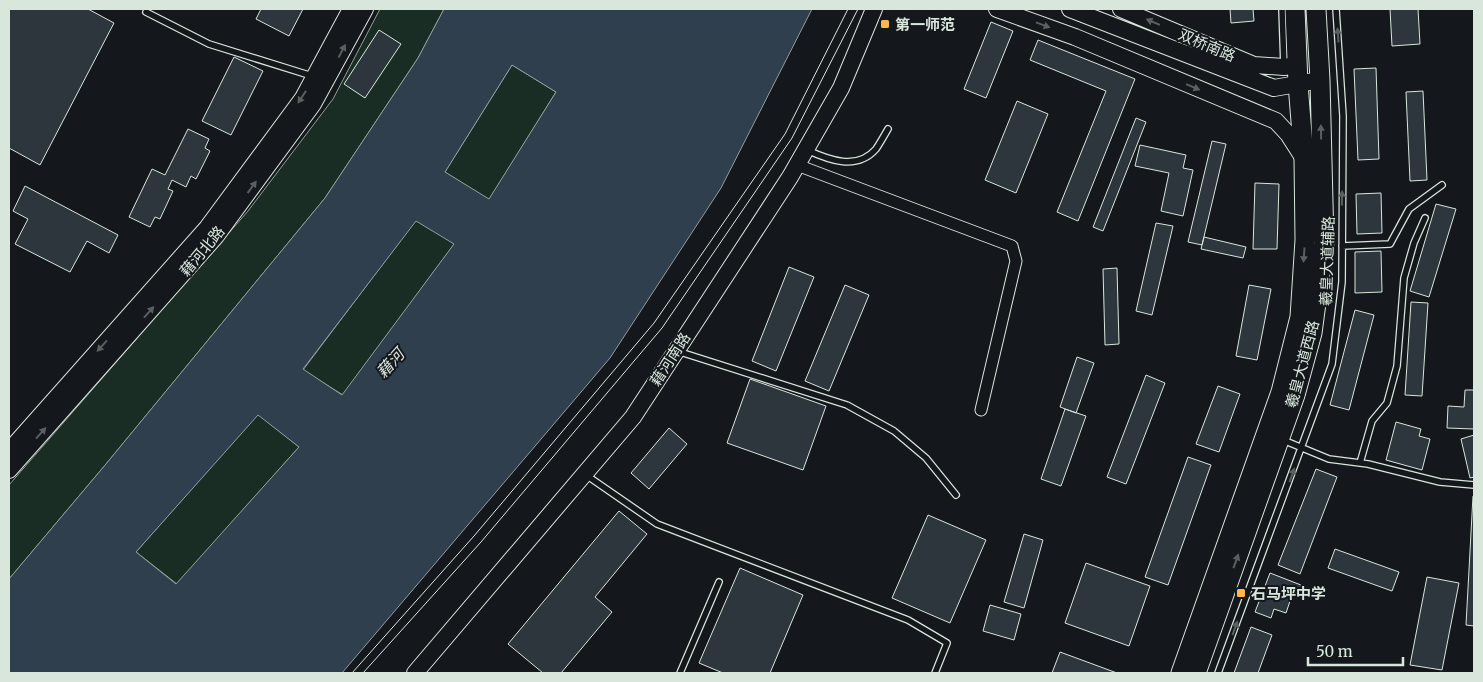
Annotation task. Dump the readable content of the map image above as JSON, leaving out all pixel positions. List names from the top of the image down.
{
  "streets": {
    "main road": [
      "双桥南路",
      "藉河北路",
      "藉河南路",
      "羲皇大道西路"
    ],
    "lane": ["羲皇大道辅路"]
  },
  "crossings": [
    ["双桥南路", "羲皇大道西路"]
  ],
  "one_way": ["羲皇大道辅路"],
  "water": ["藉河"],
  "places": {
    "transit": ["第一师范", "石马坪中学"]
  },
  "scale_bar": "50 m"
}
